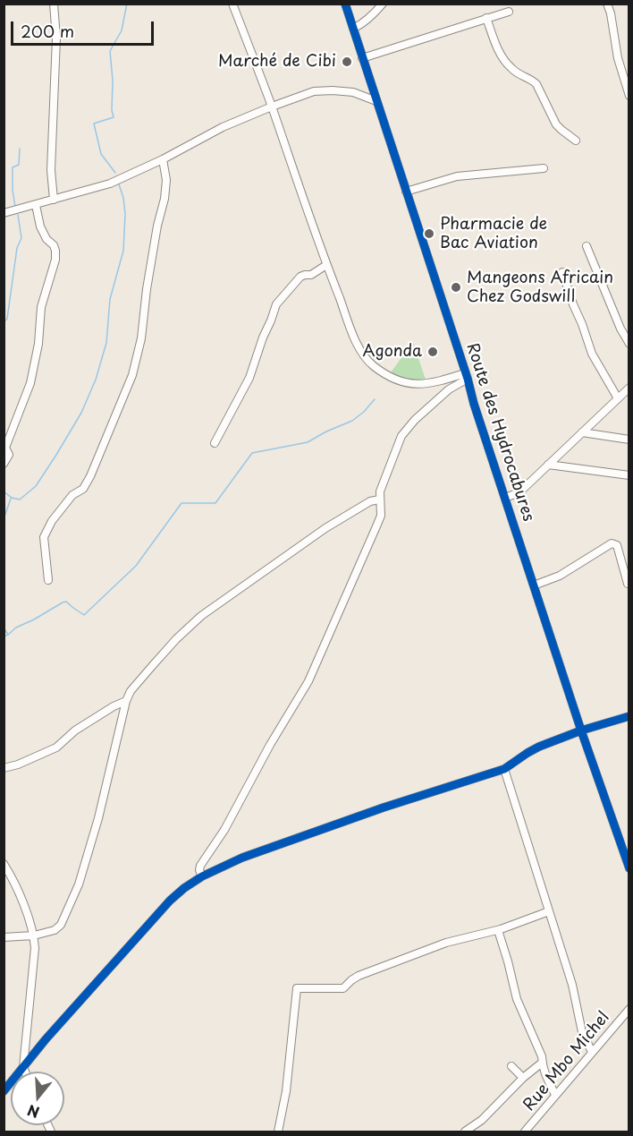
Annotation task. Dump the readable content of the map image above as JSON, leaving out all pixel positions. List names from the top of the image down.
{
  "streets": {
    "street": ["Route des Hydrocabures", "Rue Mbo Michel"]
  },
  "places": [
    "Marché de Cibi",
    "Pharmacie de Bac Aviation",
    "Mangeons Africain Chez Godswill",
    "Agonda"
  ],
  "scale_bar": "200 m",
  "north": "bottom"
}
